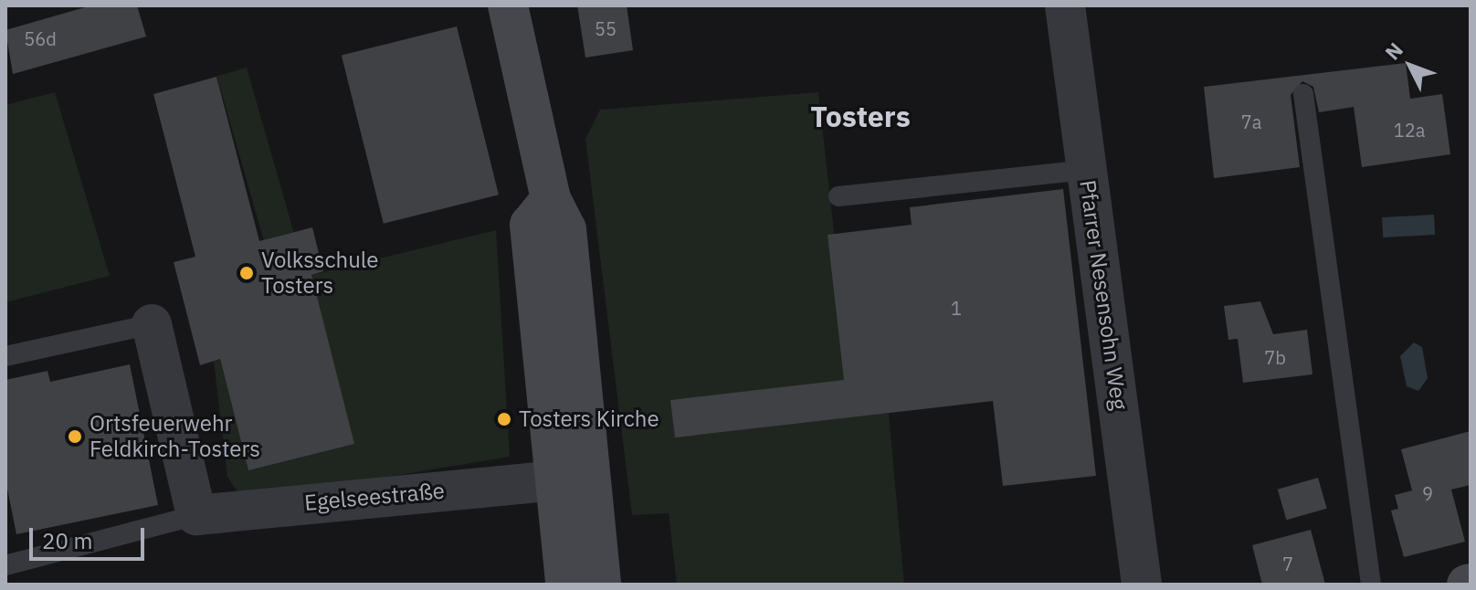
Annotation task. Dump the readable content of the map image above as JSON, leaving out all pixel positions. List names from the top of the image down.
{
  "streets": {
    "street": ["Pfarrer Nesensohn Weg", "Egelseestraße"]
  },
  "districts": ["Tosters"],
  "places": ["Volksschule Tosters", "Tosters Kirche", "Ortsfeuerwehr Feldkirch-Tosters"],
  "house_numbers": [
    "55",
    "56d",
    "7a",
    "12a",
    "1",
    "7b",
    "9",
    "7"
  ],
  "scale_bar": "20 m",
  "north": "top left"
}
